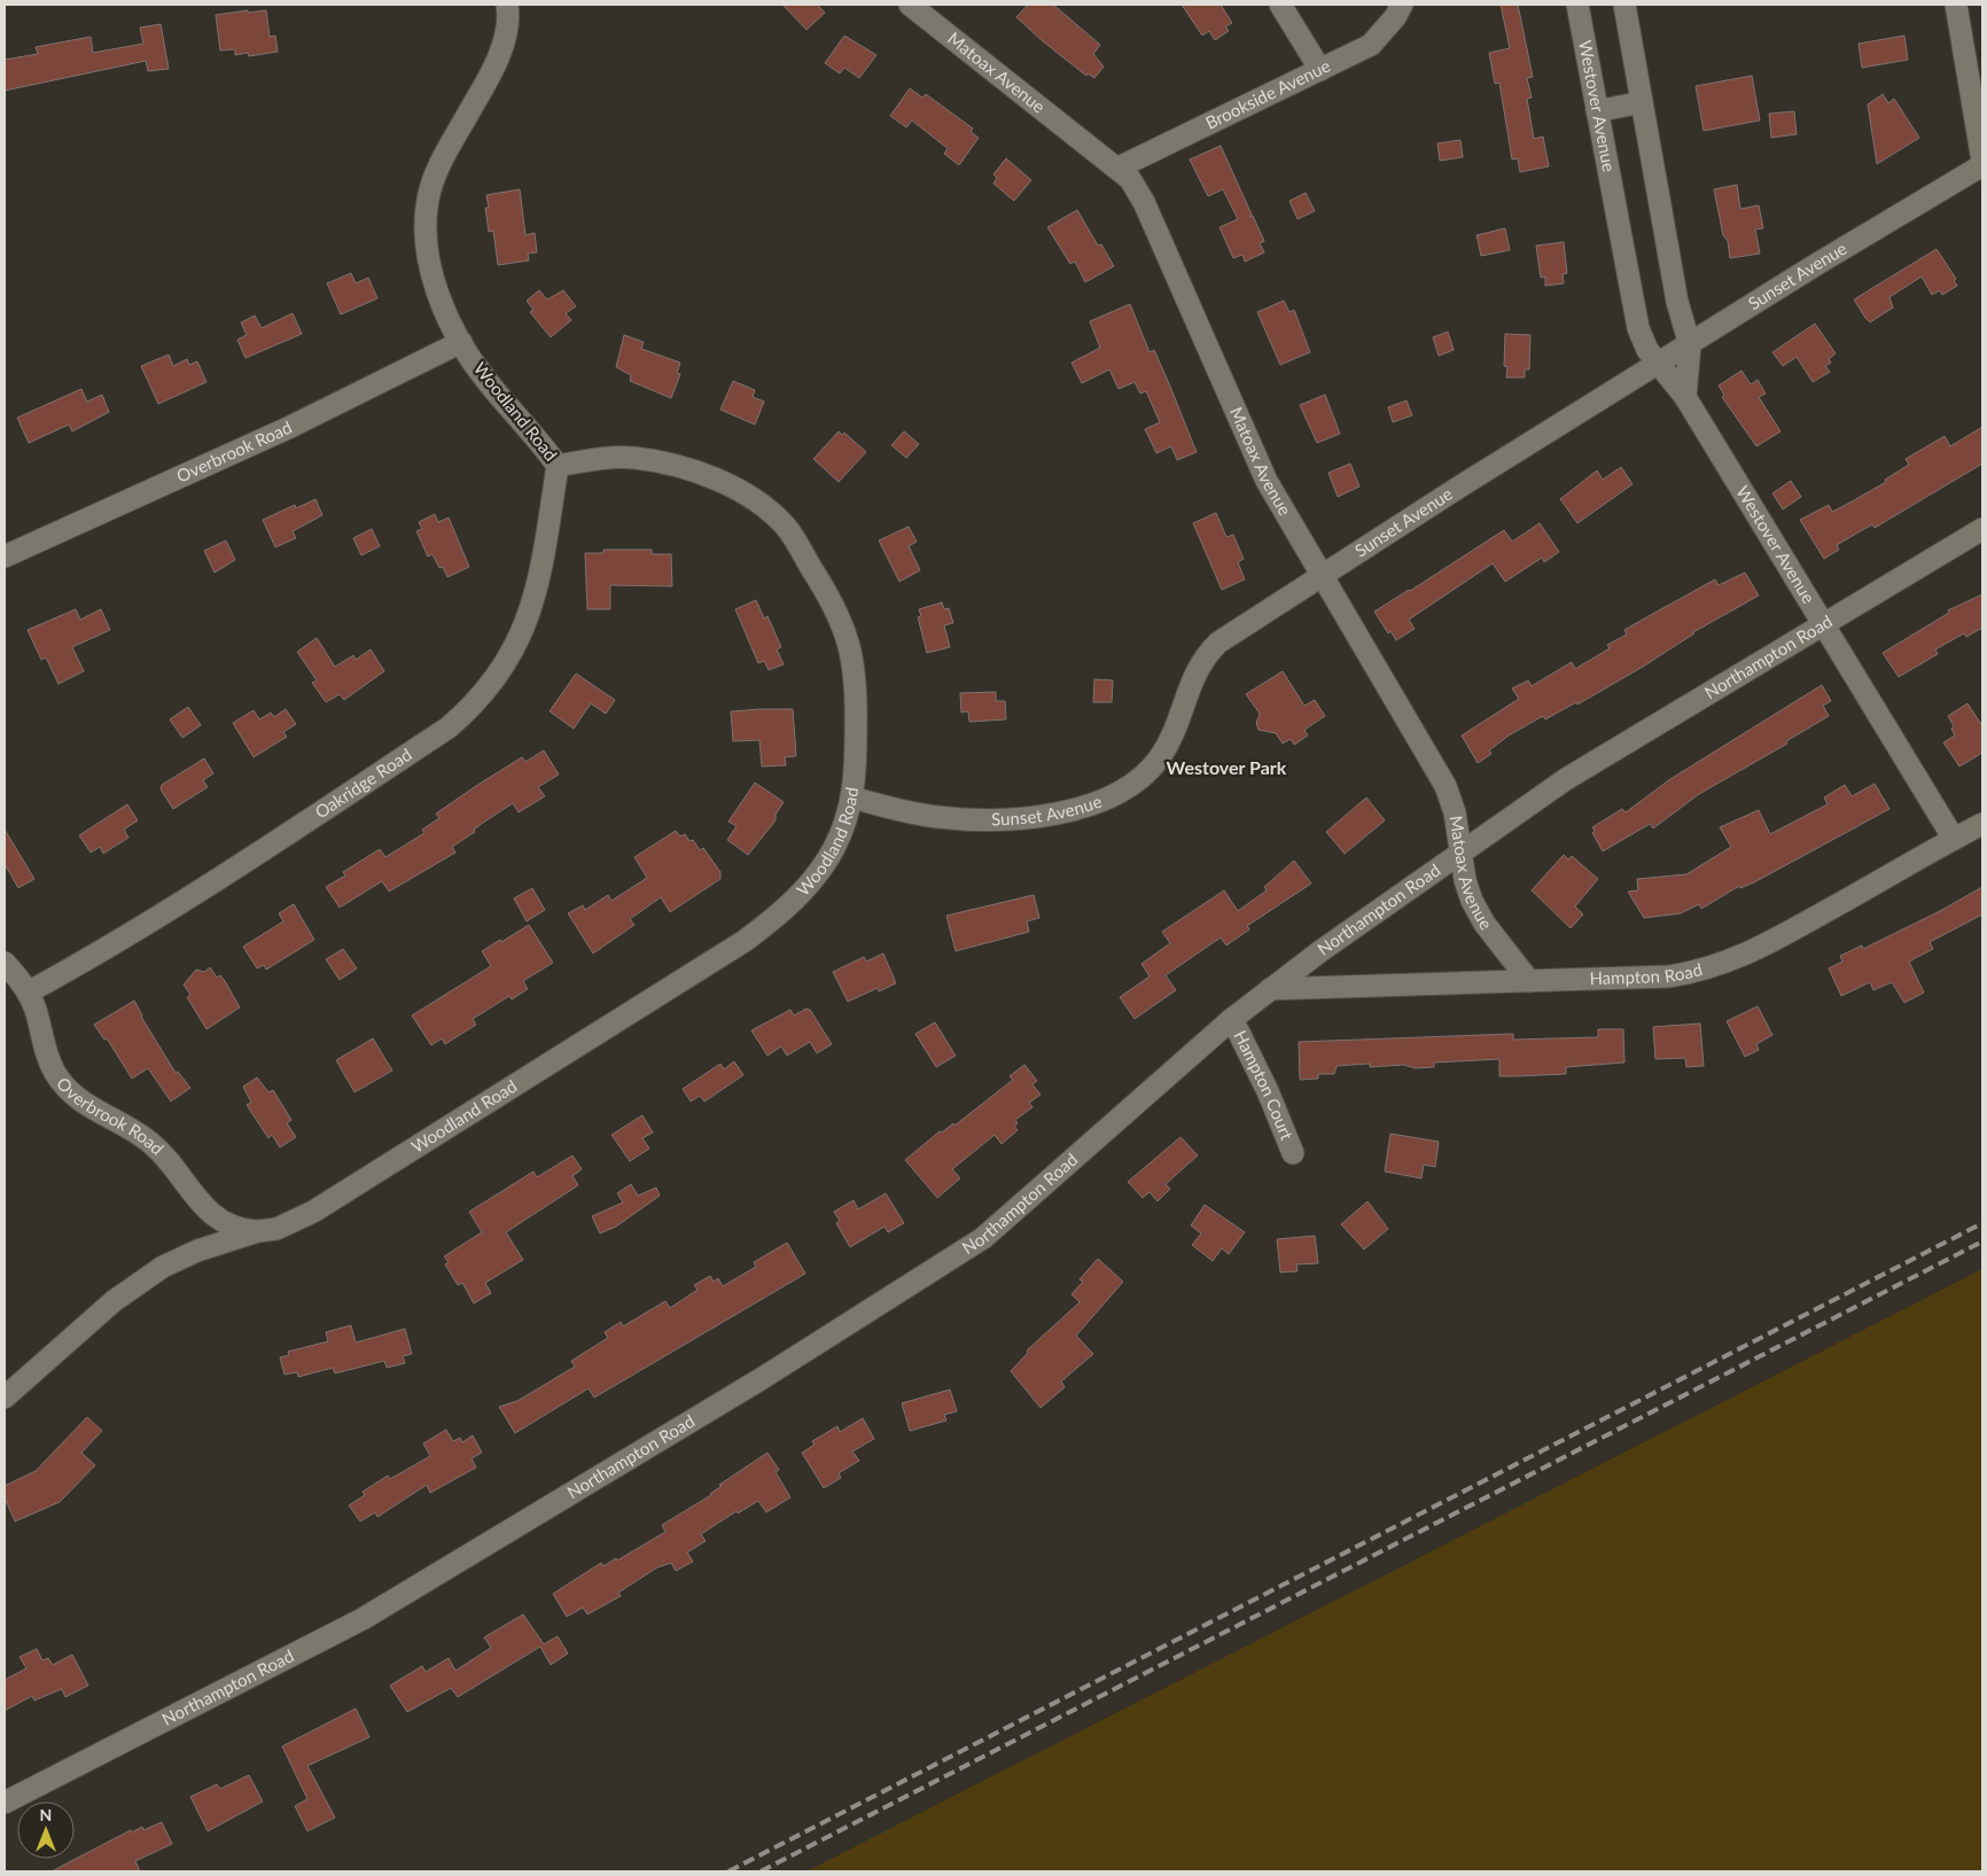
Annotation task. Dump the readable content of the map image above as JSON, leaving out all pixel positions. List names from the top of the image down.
{
  "streets": {
    "street": [
      "Matoax Avenue",
      "Brookside Avenue",
      "Westover Avenue",
      "Sunset Avenue",
      "Woodland Road",
      "Overbrook Road",
      "Northampton Road",
      "Oakridge Road",
      "Hampton Road",
      "Hampton Court"
    ]
  },
  "crossings": [
    ["Matoax Avenue", "Brookside Avenue"],
    ["Matoax Avenue", "Sunset Avenue"],
    ["Matoax Avenue", "Northampton Road"],
    ["Matoax Avenue", "Hampton Road"],
    ["Westover Avenue", "Sunset Avenue"],
    ["Westover Avenue", "Northampton Road"],
    ["Westover Avenue", "Hampton Road"],
    ["Sunset Avenue", "Woodland Road"],
    ["Woodland Road", "Overbrook Road"],
    ["Woodland Road", "Oakridge Road"],
    ["Overbrook Road", "Oakridge Road"],
    ["Northampton Road", "Hampton Road"],
    ["Northampton Road", "Hampton Court"]
  ],
  "districts": ["Westover Park"],
  "north": "top"
}
